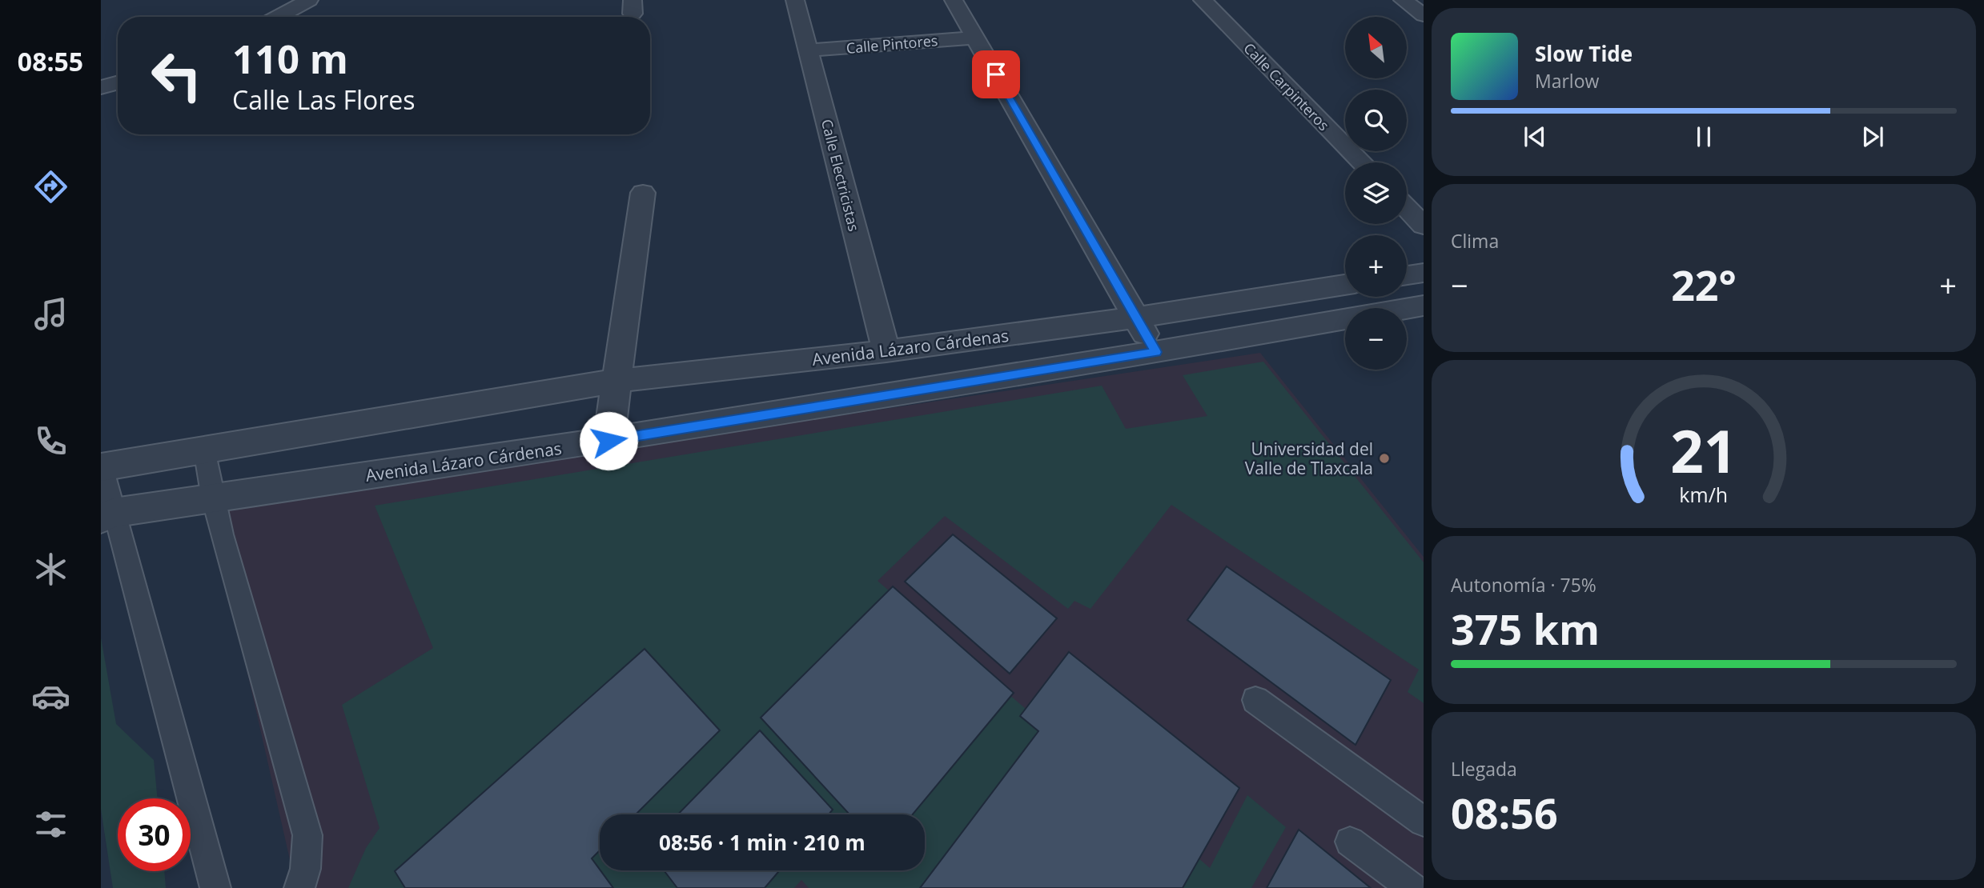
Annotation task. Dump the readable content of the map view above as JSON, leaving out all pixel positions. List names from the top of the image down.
{
  "streets": {
    "street": [
      "Calle Pintores",
      "Calle Carpinteros",
      "Calle Electricistas",
      "Avenida Lázaro Cárdenas"
    ]
  },
  "crossings": [
    ["Calle Pintores", "Calle Electricistas"],
    ["Calle Electricistas", "Avenida Lázaro Cárdenas"]
  ],
  "places": ["Universidad del Valle de Tlaxcala"],
  "north": "top left",
  "page": {
    "tabs": "08:55",
    "map_buttons": ["+", "−"],
    "turn": ["110 m", "Calle Las Flores"],
    "song": ["Slow Tide", "Marlow"],
    "tile": [
      "Clima",
      ["Autonomía · 75%", "375 km"],
      ["Llegada", "08:56"]
    ],
    "heat": ["−", "22°", "+"],
    "limit": "30",
    "trip": "08:56 · 1 min · 210 m",
    "gauge": ["21", "km/h"]
  }
}
